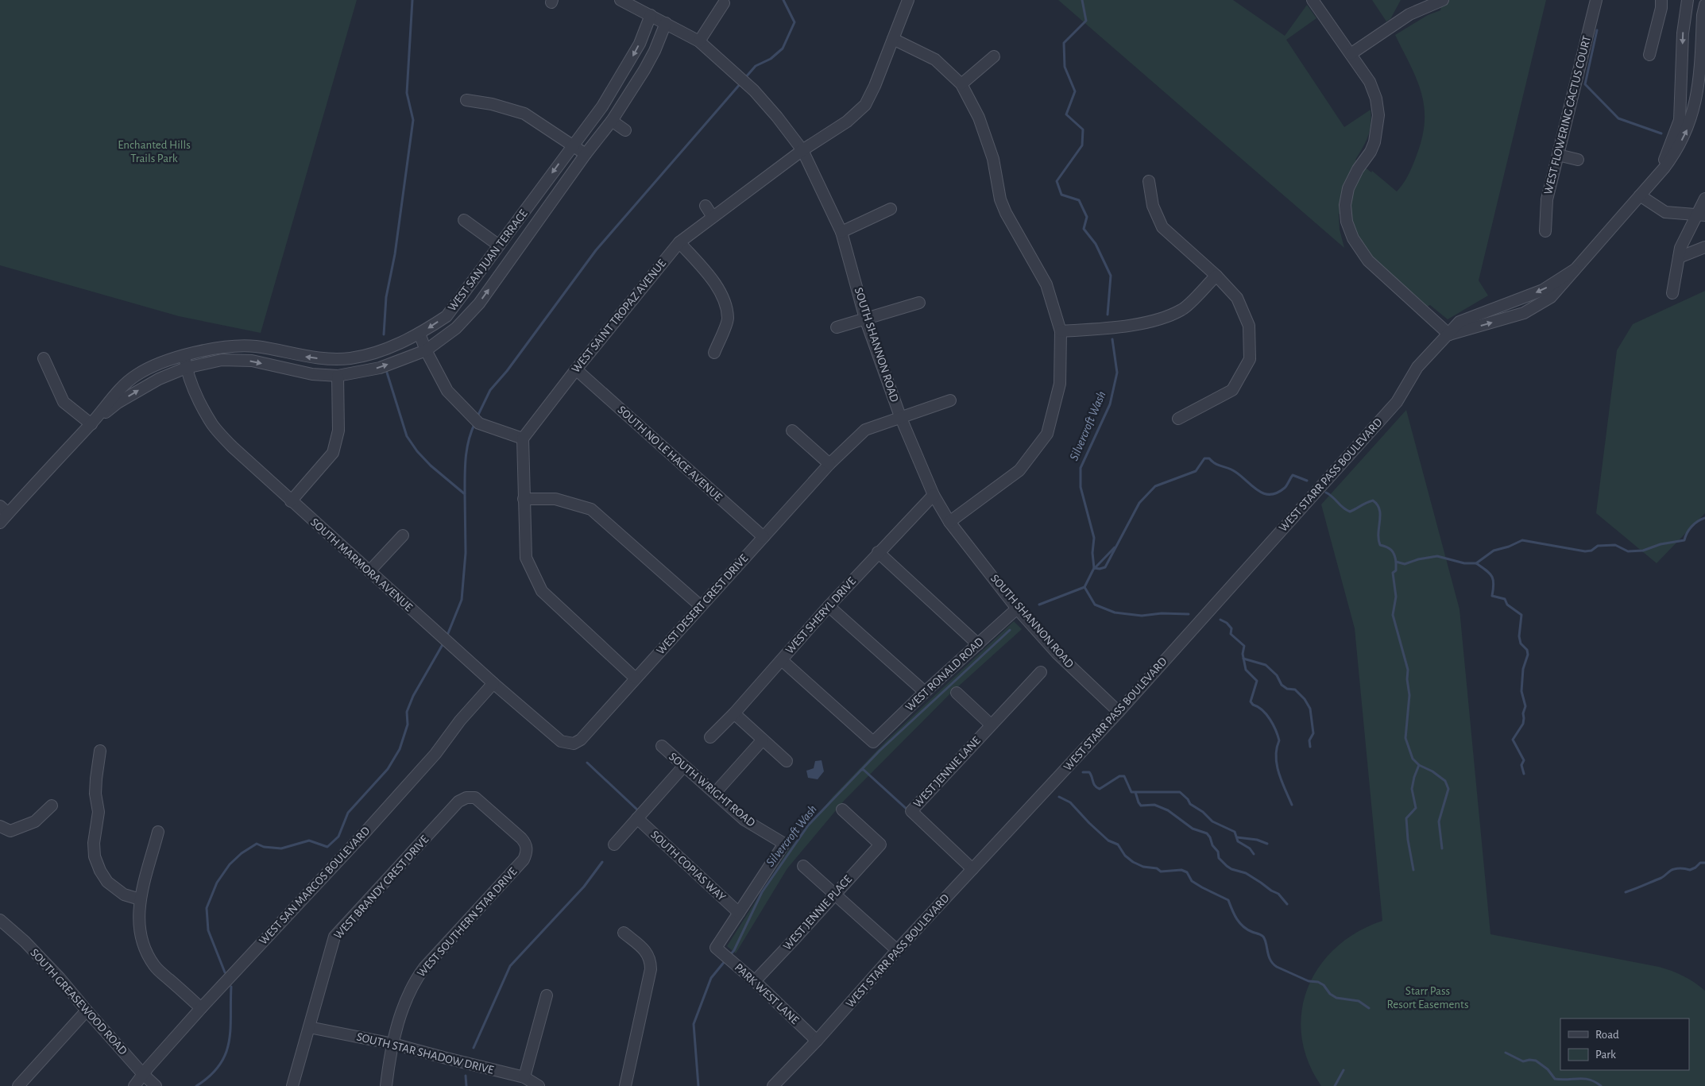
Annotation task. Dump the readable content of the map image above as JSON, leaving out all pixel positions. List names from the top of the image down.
{
  "streets": {
    "street": [
      "WEST FLOWERING CACTUS COURT",
      "WEST SAN JUAN TERRACE",
      "WEST SAINT TROPAZ AVENUE",
      "SOUTH SHANNON ROAD",
      "SOUTH NO LE HACE AVENUE",
      "WEST STARR PASS BOULEVARD",
      "SOUTH MARMORA AVENUE",
      "WEST DESERT CREST DRIVE",
      "WEST SHERYL DRIVE",
      "WEST RONALD ROAD",
      "WEST JENNIE LANE",
      "SOUTH WRIGHT ROAD",
      "SOUTH COPIAS WAY",
      "WEST SAN MARCOS BOULEVARD",
      "WEST BRANDY CREST DRIVE",
      "WEST JENNIE PLACE",
      "WEST SOUTHERN STAR DRIVE",
      "PARK WEST LANE",
      "SOUTH GREASEWOOD ROAD",
      "SOUTH STAR SHADOW DRIVE"
    ]
  },
  "crossings": [
    ["WEST SAN JUAN TERRACE", "SOUTH SHANNON ROAD"],
    ["WEST SAN JUAN TERRACE", "SOUTH MARMORA AVENUE"],
    ["WEST SAINT TROPAZ AVENUE", "SOUTH SHANNON ROAD"],
    ["WEST SAINT TROPAZ AVENUE", "SOUTH NO LE HACE AVENUE"],
    ["SOUTH SHANNON ROAD", "WEST STARR PASS BOULEVARD"],
    ["SOUTH SHANNON ROAD", "WEST DESERT CREST DRIVE"],
    ["SOUTH SHANNON ROAD", "WEST SHERYL DRIVE"],
    ["SOUTH SHANNON ROAD", "WEST RONALD ROAD"],
    ["SOUTH NO LE HACE AVENUE", "WEST DESERT CREST DRIVE"],
    ["WEST STARR PASS BOULEVARD", "WEST JENNIE LANE"],
    ["WEST STARR PASS BOULEVARD", "PARK WEST LANE"],
    ["SOUTH MARMORA AVENUE", "WEST DESERT CREST DRIVE"],
    ["SOUTH MARMORA AVENUE", "WEST SAN MARCOS BOULEVARD"],
    ["WEST SHERYL DRIVE", "WEST RONALD ROAD"],
    ["SOUTH WRIGHT ROAD", "SOUTH COPIAS WAY"],
    ["SOUTH WRIGHT ROAD", "PARK WEST LANE"],
    ["SOUTH COPIAS WAY", "PARK WEST LANE"],
    ["WEST SAN MARCOS BOULEVARD", "SOUTH GREASEWOOD ROAD"],
    ["WEST BRANDY CREST DRIVE", "WEST SOUTHERN STAR DRIVE"],
    ["WEST BRANDY CREST DRIVE", "SOUTH STAR SHADOW DRIVE"],
    ["WEST JENNIE PLACE", "PARK WEST LANE"],
    ["WEST SOUTHERN STAR DRIVE", "SOUTH STAR SHADOW DRIVE"]
  ],
  "water": ["Silvercroft Wash"],
  "parks": ["Enchanted Hills Trails Park", "Starr Pass Resort Easements"],
  "legend": ["Road", "Park"]
}
